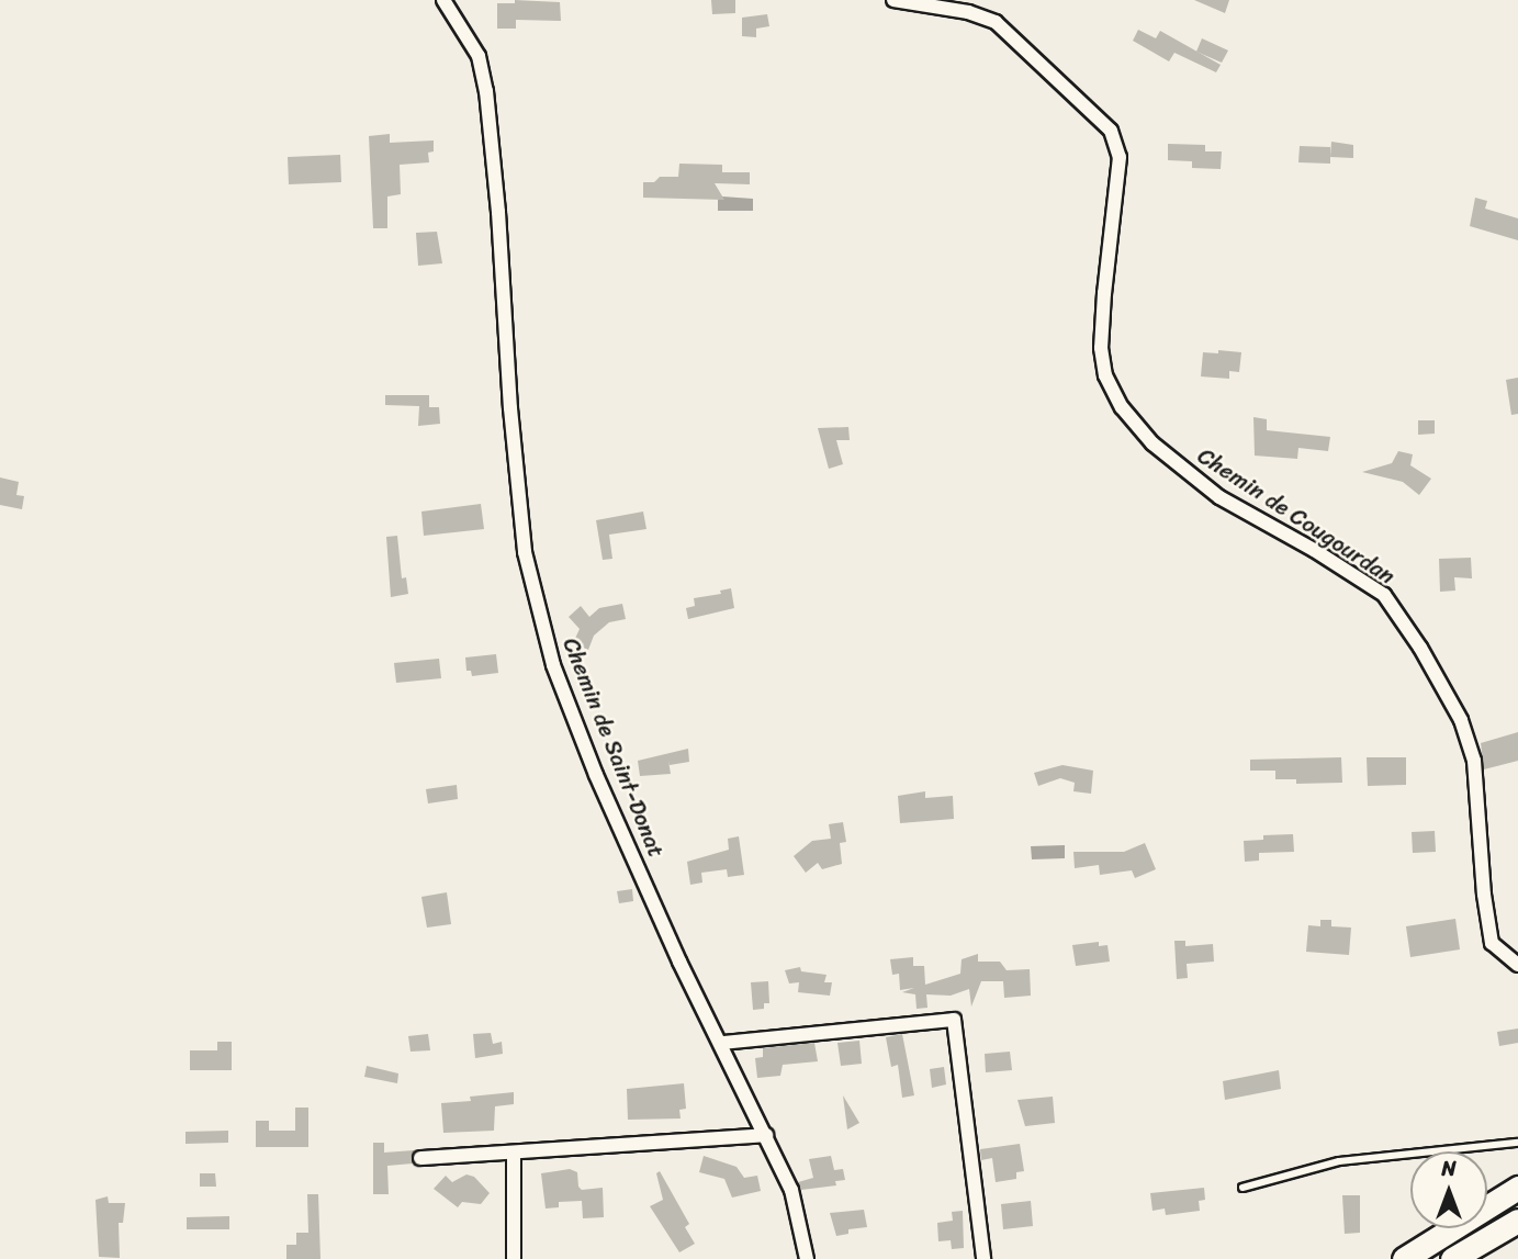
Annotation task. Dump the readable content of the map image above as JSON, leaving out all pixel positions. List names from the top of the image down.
{
  "streets": {
    "street": ["Chemin de Cougourdan", "Chemin de Saint-Donat"]
  },
  "north": "top"
}
